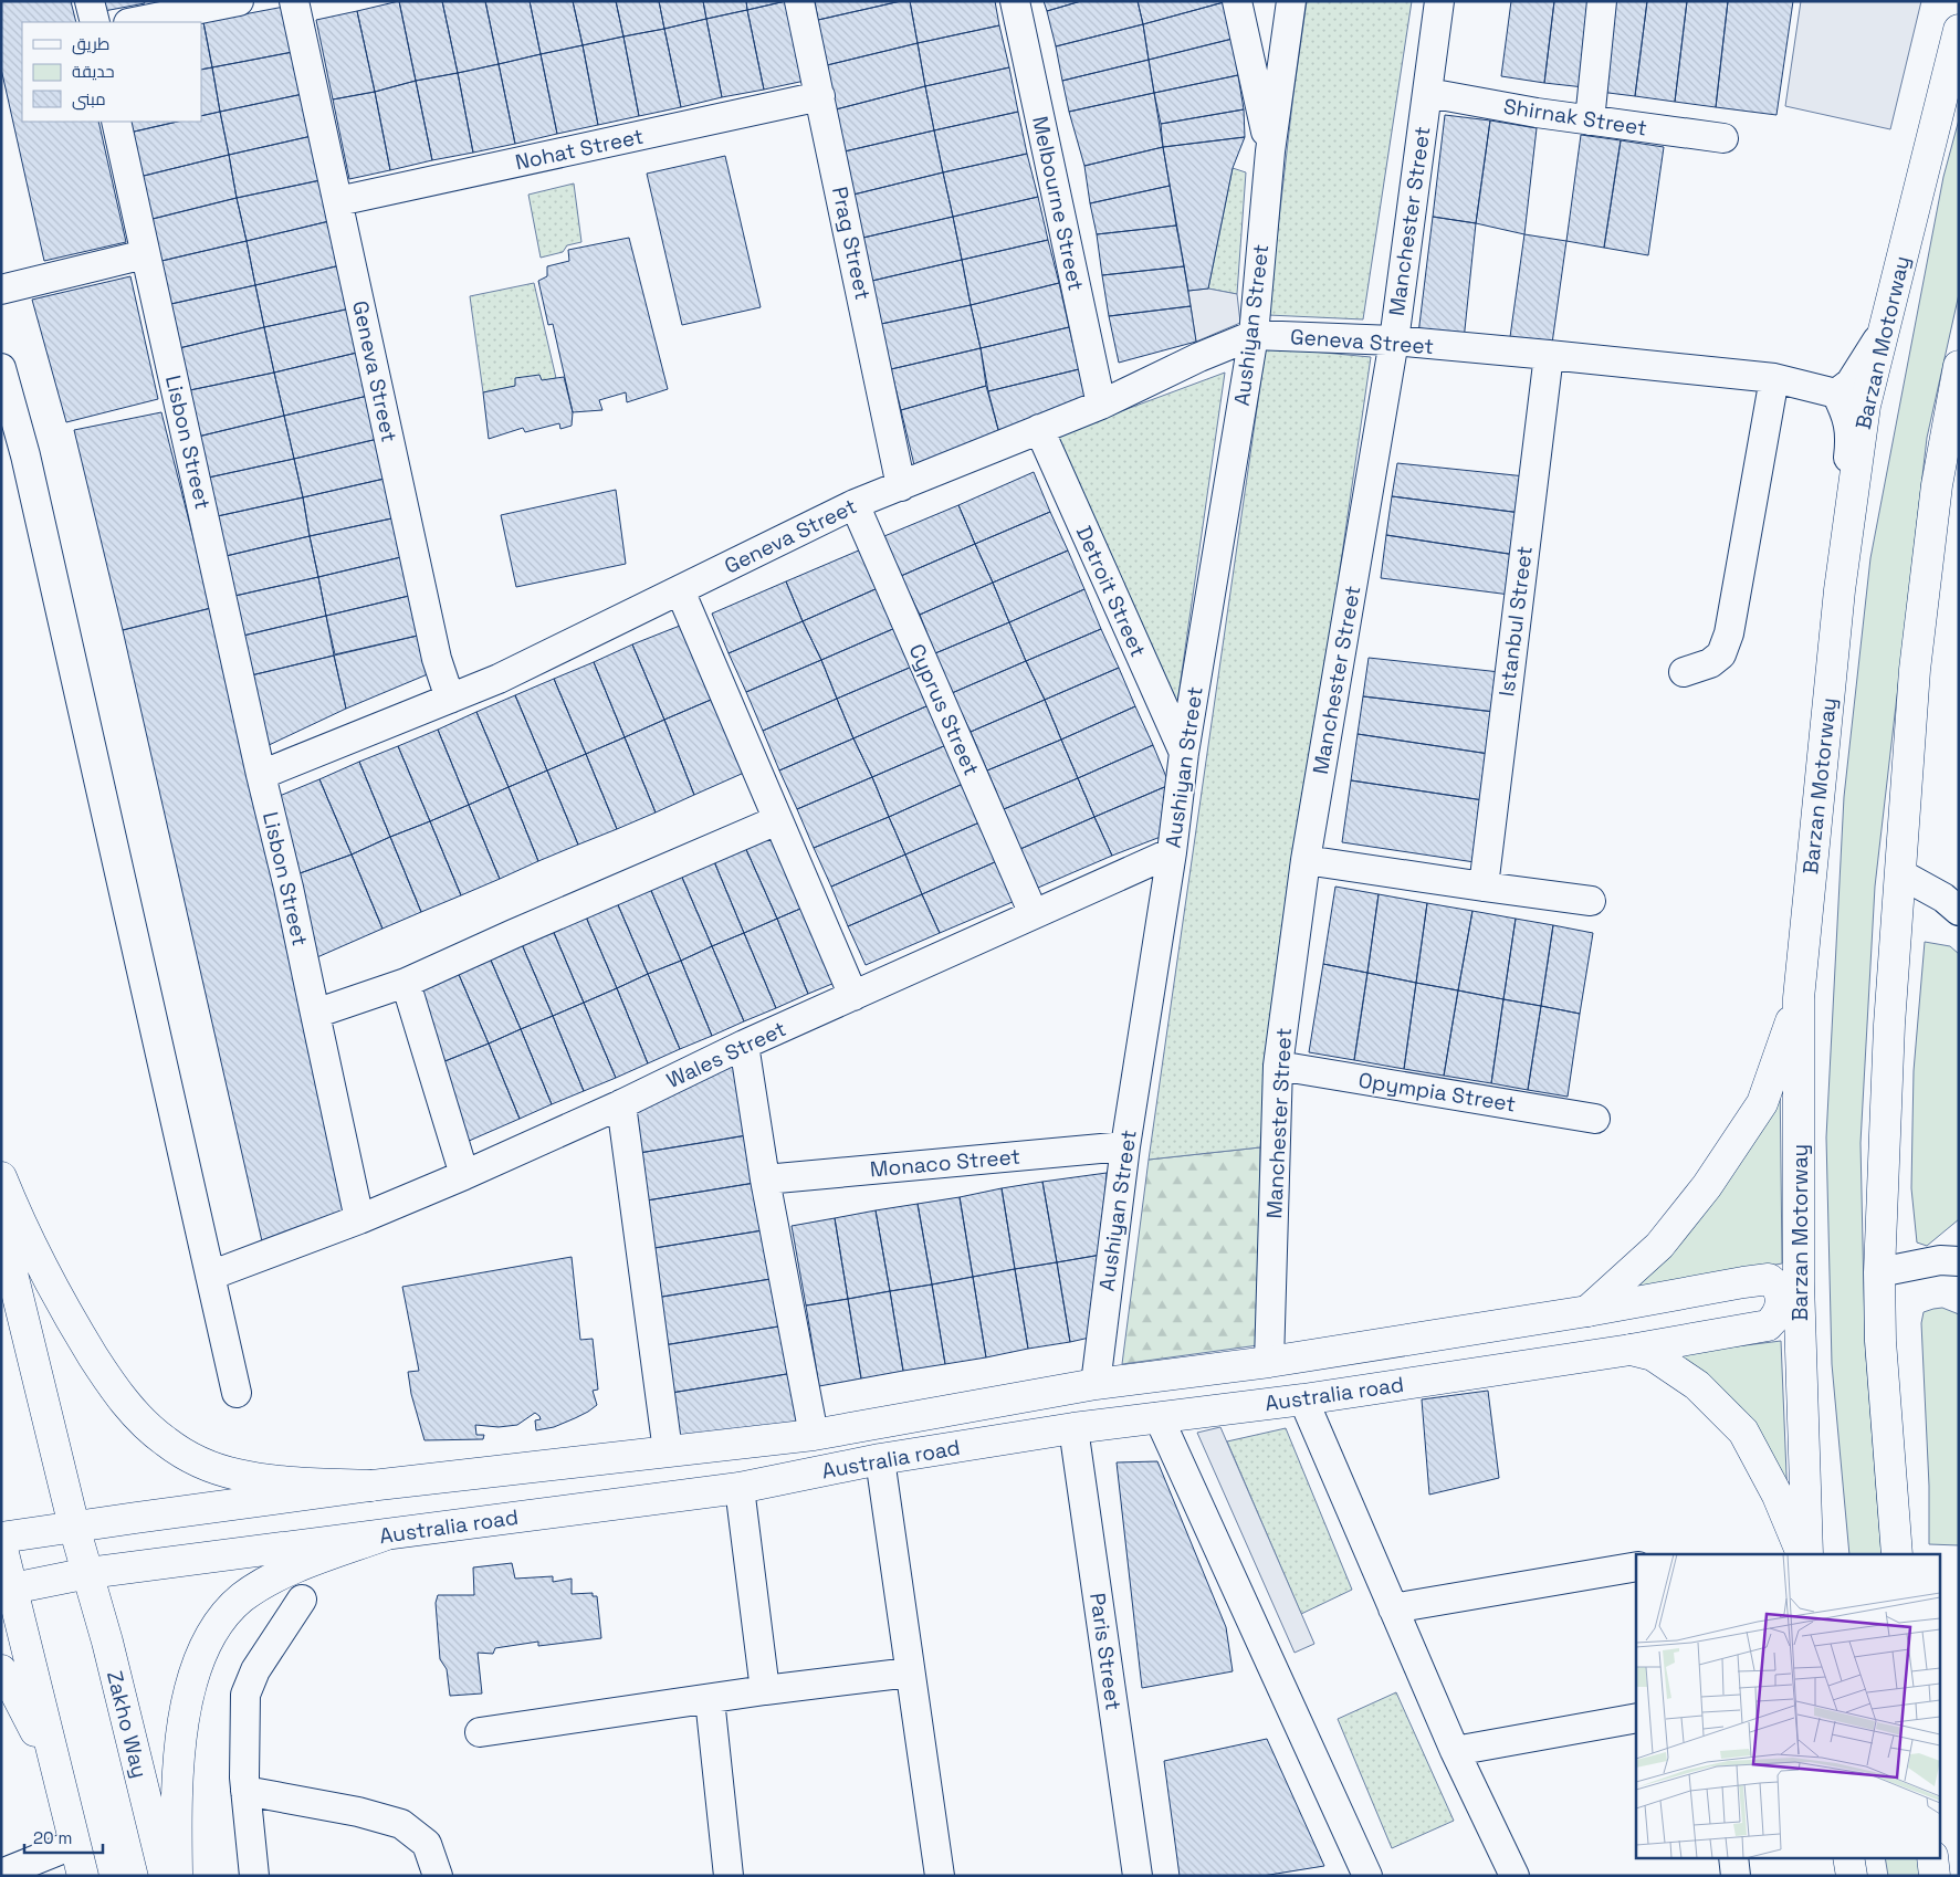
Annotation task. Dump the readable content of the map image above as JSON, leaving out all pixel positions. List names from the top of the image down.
{
  "streets": {
    "main road": ["Barzan Motorway", "Australia road", "Zakho Way"],
    "street": [
      "Shirnak Street",
      "Nohat Street",
      "Melbourne Street",
      "Manchester Street",
      "Prag Street",
      "Aushiyan Street",
      "Geneva Street",
      "Lisbon Street",
      "Detroit Street",
      "Istanbul Street",
      "Cyprus Street",
      "Wales Street",
      "Opympia Street",
      "Monaco Street",
      "Paris Street"
    ]
  },
  "crossings": [
    ["Shirnak Street", "Manchester Street"],
    ["Nohat Street", "Prag Street"],
    ["Nohat Street", "Geneva Street"],
    ["Melbourne Street", "Geneva Street"],
    ["Manchester Street", "Geneva Street"],
    ["Manchester Street", "Opympia Street"],
    ["Manchester Street", "Australia road"],
    ["Prag Street", "Geneva Street"],
    ["Aushiyan Street", "Geneva Street"],
    ["Aushiyan Street", "Detroit Street"],
    ["Aushiyan Street", "Wales Street"],
    ["Aushiyan Street", "Monaco Street"],
    ["Aushiyan Street", "Australia road"],
    ["Geneva Street", "Detroit Street"],
    ["Geneva Street", "Istanbul Street"],
    ["Geneva Street", "Cyprus Street"],
    ["Lisbon Street", "Wales Street"],
    ["Cyprus Street", "Wales Street"],
    ["Australia road", "Paris Street"],
    ["Australia road", "Zakho Way"]
  ],
  "legend": ["طريق", "حديقة", "مبنى"],
  "scale_bar": "20 m"
}
